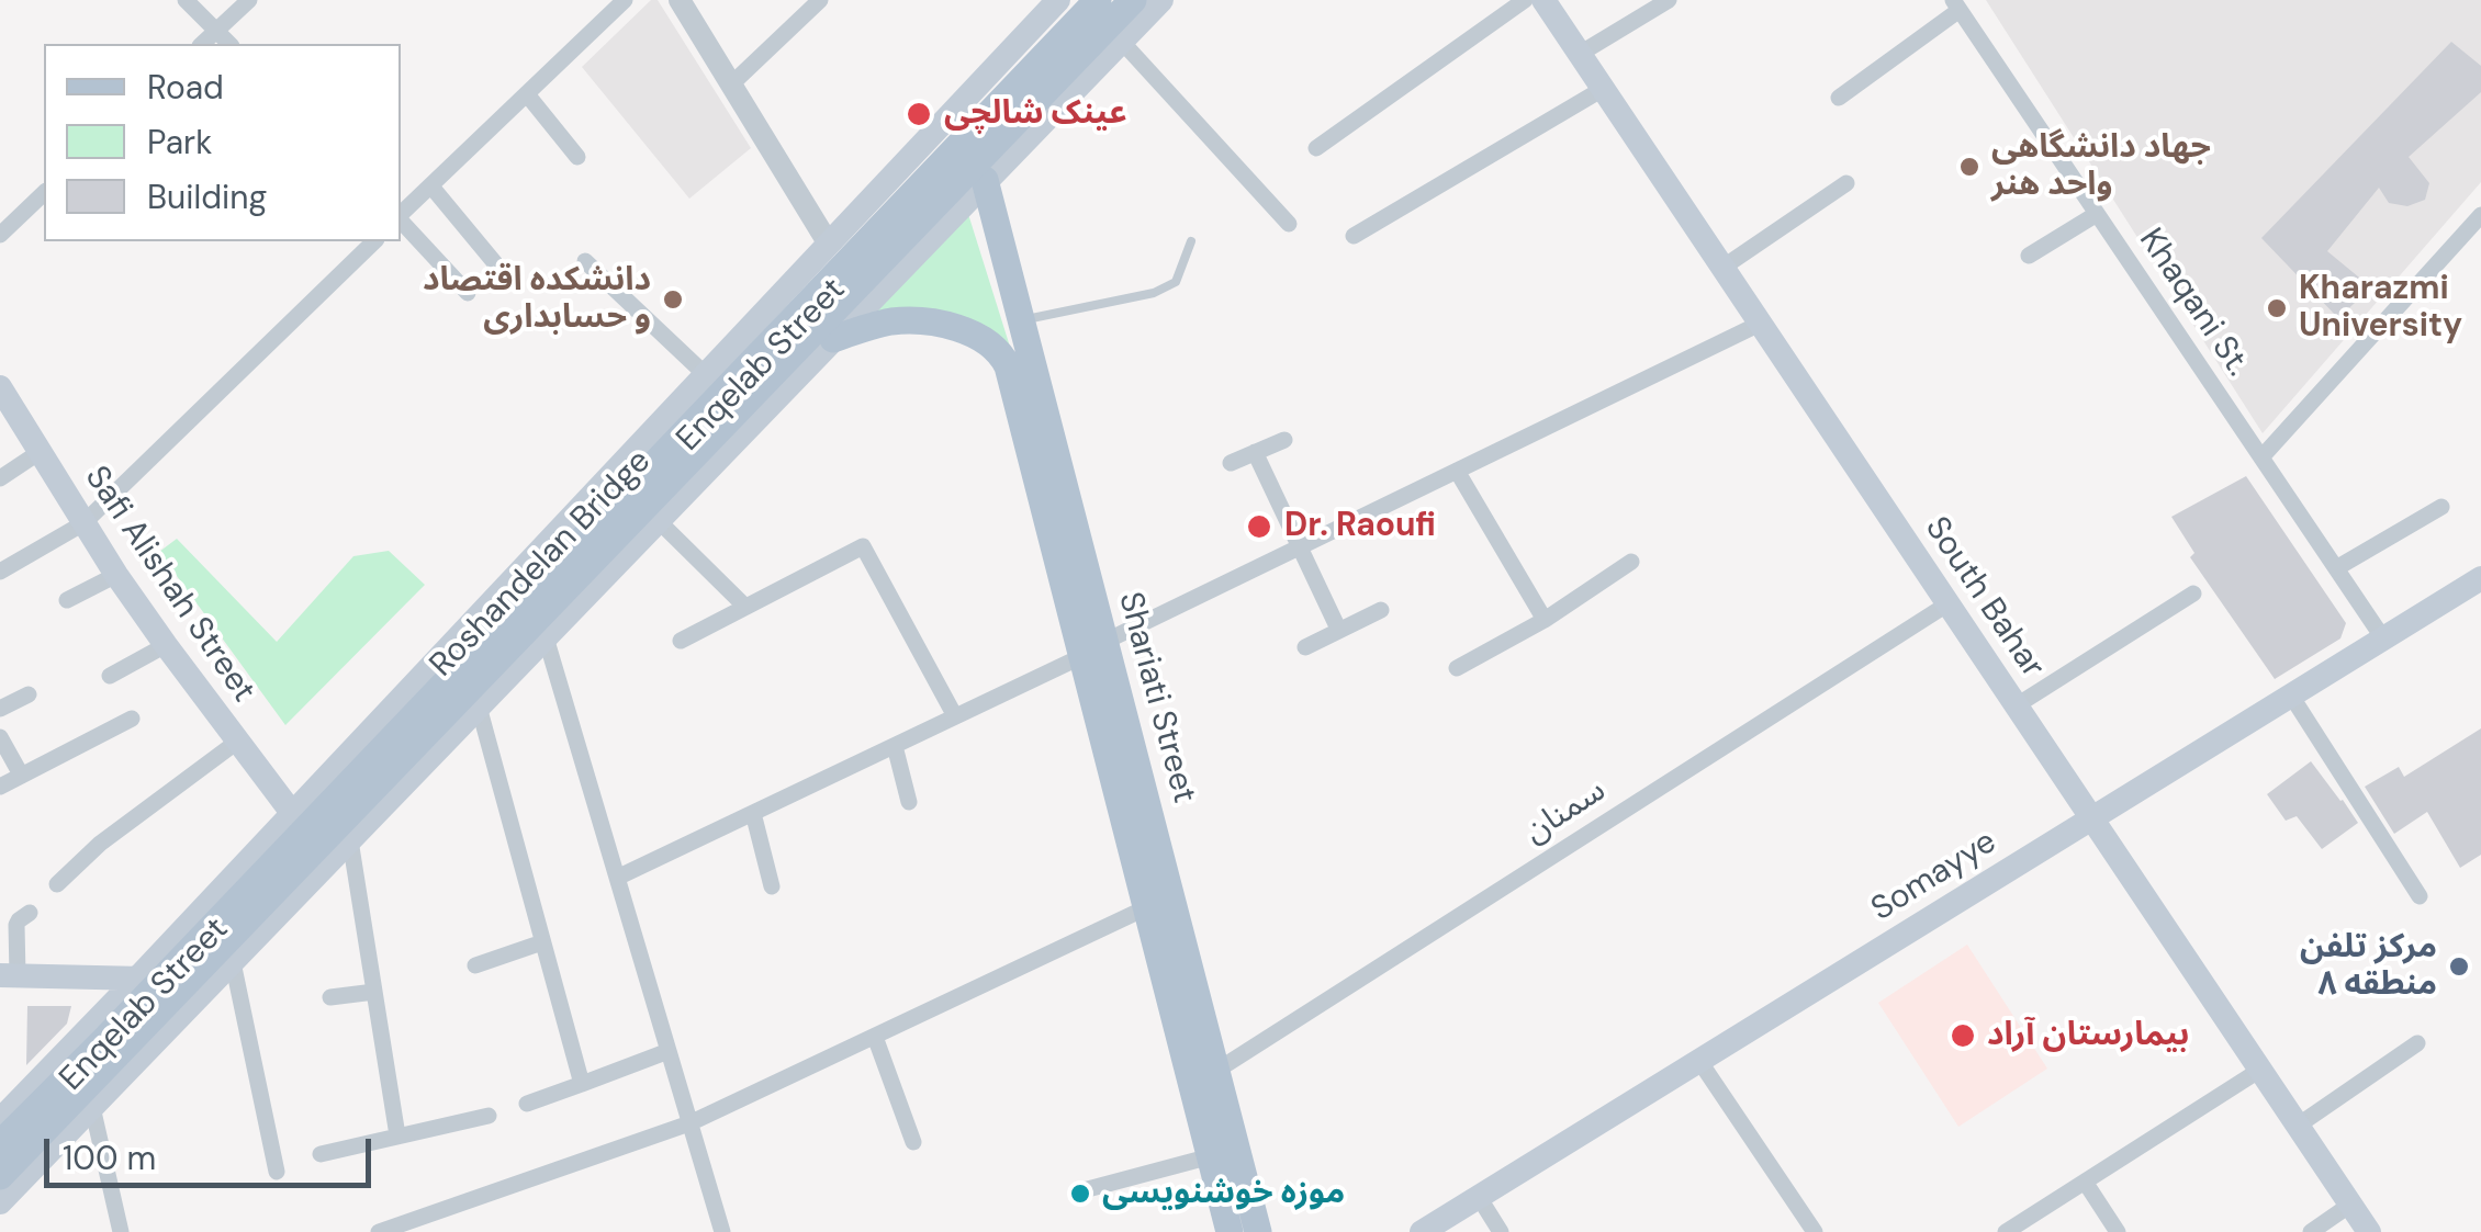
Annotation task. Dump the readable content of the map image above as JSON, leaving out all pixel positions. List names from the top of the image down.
{
  "streets": {
    "main road": [
      "Enqelab Street",
      "Roshandelan Bridge",
      "Safi Alishah Street",
      "South Bahar",
      "Shariati Street",
      "Somayye"
    ],
    "street": ["Khaqani St.", "سمنان"]
  },
  "crossings": [
    ["Khaqani St.", "Somayye"],
    ["Enqelab Street", "Safi Alishah Street"],
    ["Enqelab Street", "Shariati Street"],
    ["South Bahar", "سمنان"],
    ["South Bahar", "Somayye"],
    ["Shariati Street", "سمنان"]
  ],
  "places": [
    "عينک شالچی",
    "جهاد دانشگاهی واحد هنر",
    "دانشکده اقتصاد و حسابداری",
    "Kharazmi University",
    "Dr. Raoufi",
    "مرکز تلفن منطقه ۸",
    "بیمارستان آراد",
    "موزه خوشنویسی"
  ],
  "legend": ["Road", "Park", "Building"],
  "scale_bar": "100 m"
}
